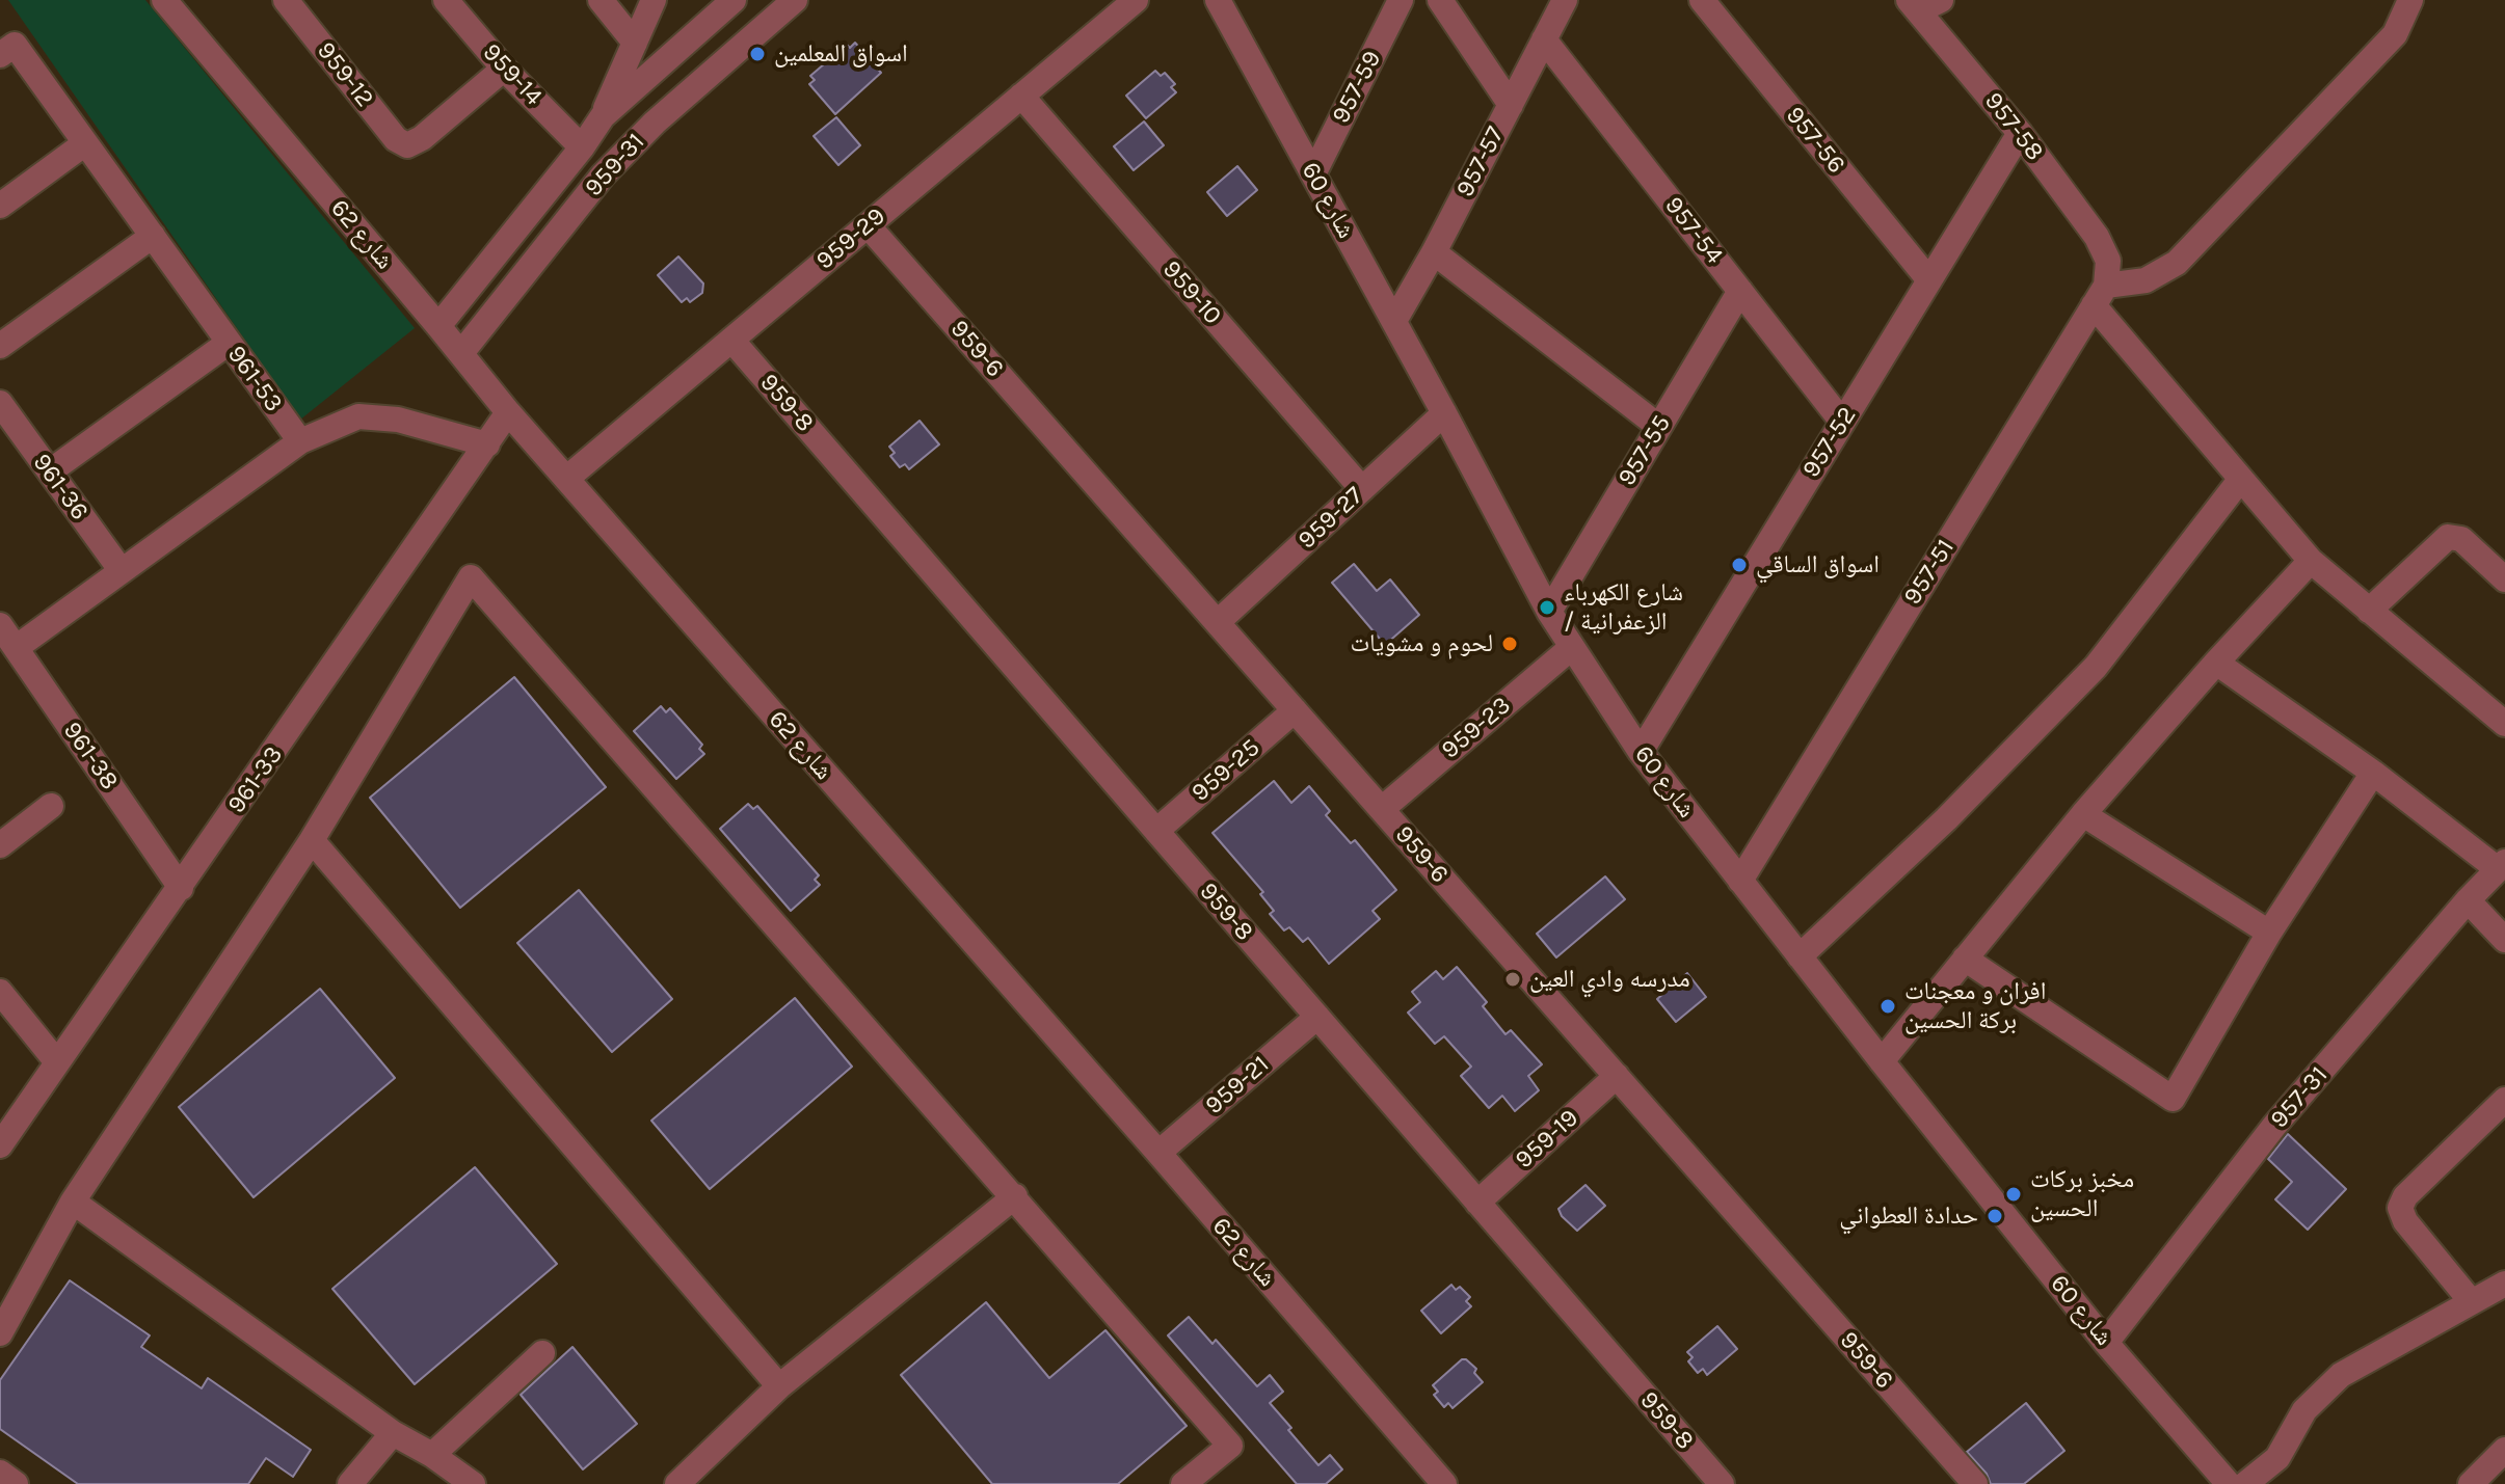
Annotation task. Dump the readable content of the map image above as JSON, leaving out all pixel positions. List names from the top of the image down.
{
  "streets": {
    "street": [
      "959-12",
      "959-14",
      "957-59",
      "957-58",
      "957-56",
      "957-57",
      "959-31",
      "شارع 60",
      "957-54",
      "شارع 62",
      "959-29",
      "959-10",
      "959-6",
      "961-53",
      "959-8",
      "957-52",
      "957-55",
      "961-36",
      "959-27",
      "957-51",
      "959-23",
      "961-38",
      "959-25",
      "961-33",
      "959-21",
      "957-31",
      "959-19"
    ]
  },
  "crossings": [
    ["959-12", "959-14"],
    ["959-14", "959-31"],
    ["957-59", "شارع 60"],
    ["957-58", "957-52"],
    ["957-58", "957-51"],
    ["957-56", "957-52"],
    ["957-57", "شارع 60"],
    ["957-57", "957-54"],
    ["959-31", "شارع 62"],
    ["شارع 60", "957-52"],
    ["شارع 60", "957-55"],
    ["شارع 60", "959-27"],
    ["شارع 60", "957-51"],
    ["شارع 60", "959-23"],
    ["شارع 60", "957-31"],
    ["957-54", "957-52"],
    ["957-54", "957-55"],
    ["شارع 62", "959-29"],
    ["شارع 62", "961-33"],
    ["شارع 62", "959-21"],
    ["959-29", "959-10"],
    ["959-29", "959-6"],
    ["959-29", "959-8"],
    ["959-10", "959-27"],
    ["959-6", "959-27"],
    ["959-6", "959-23"],
    ["959-6", "959-25"],
    ["959-6", "959-19"],
    ["959-8", "959-25"],
    ["959-8", "959-21"],
    ["959-8", "959-19"],
    ["961-38", "961-33"]
  ],
  "places": [
    "اسواق المعلمين",
    "اسواق الساقي",
    "شارع الكهرباء / الزعفرانية",
    "لحوم و مشويات",
    "مدرسه وادي العين",
    "افران و معجنات بركة الحسين",
    "مخبز بركات الحسين",
    "حدادة العطواني"
  ]
}
